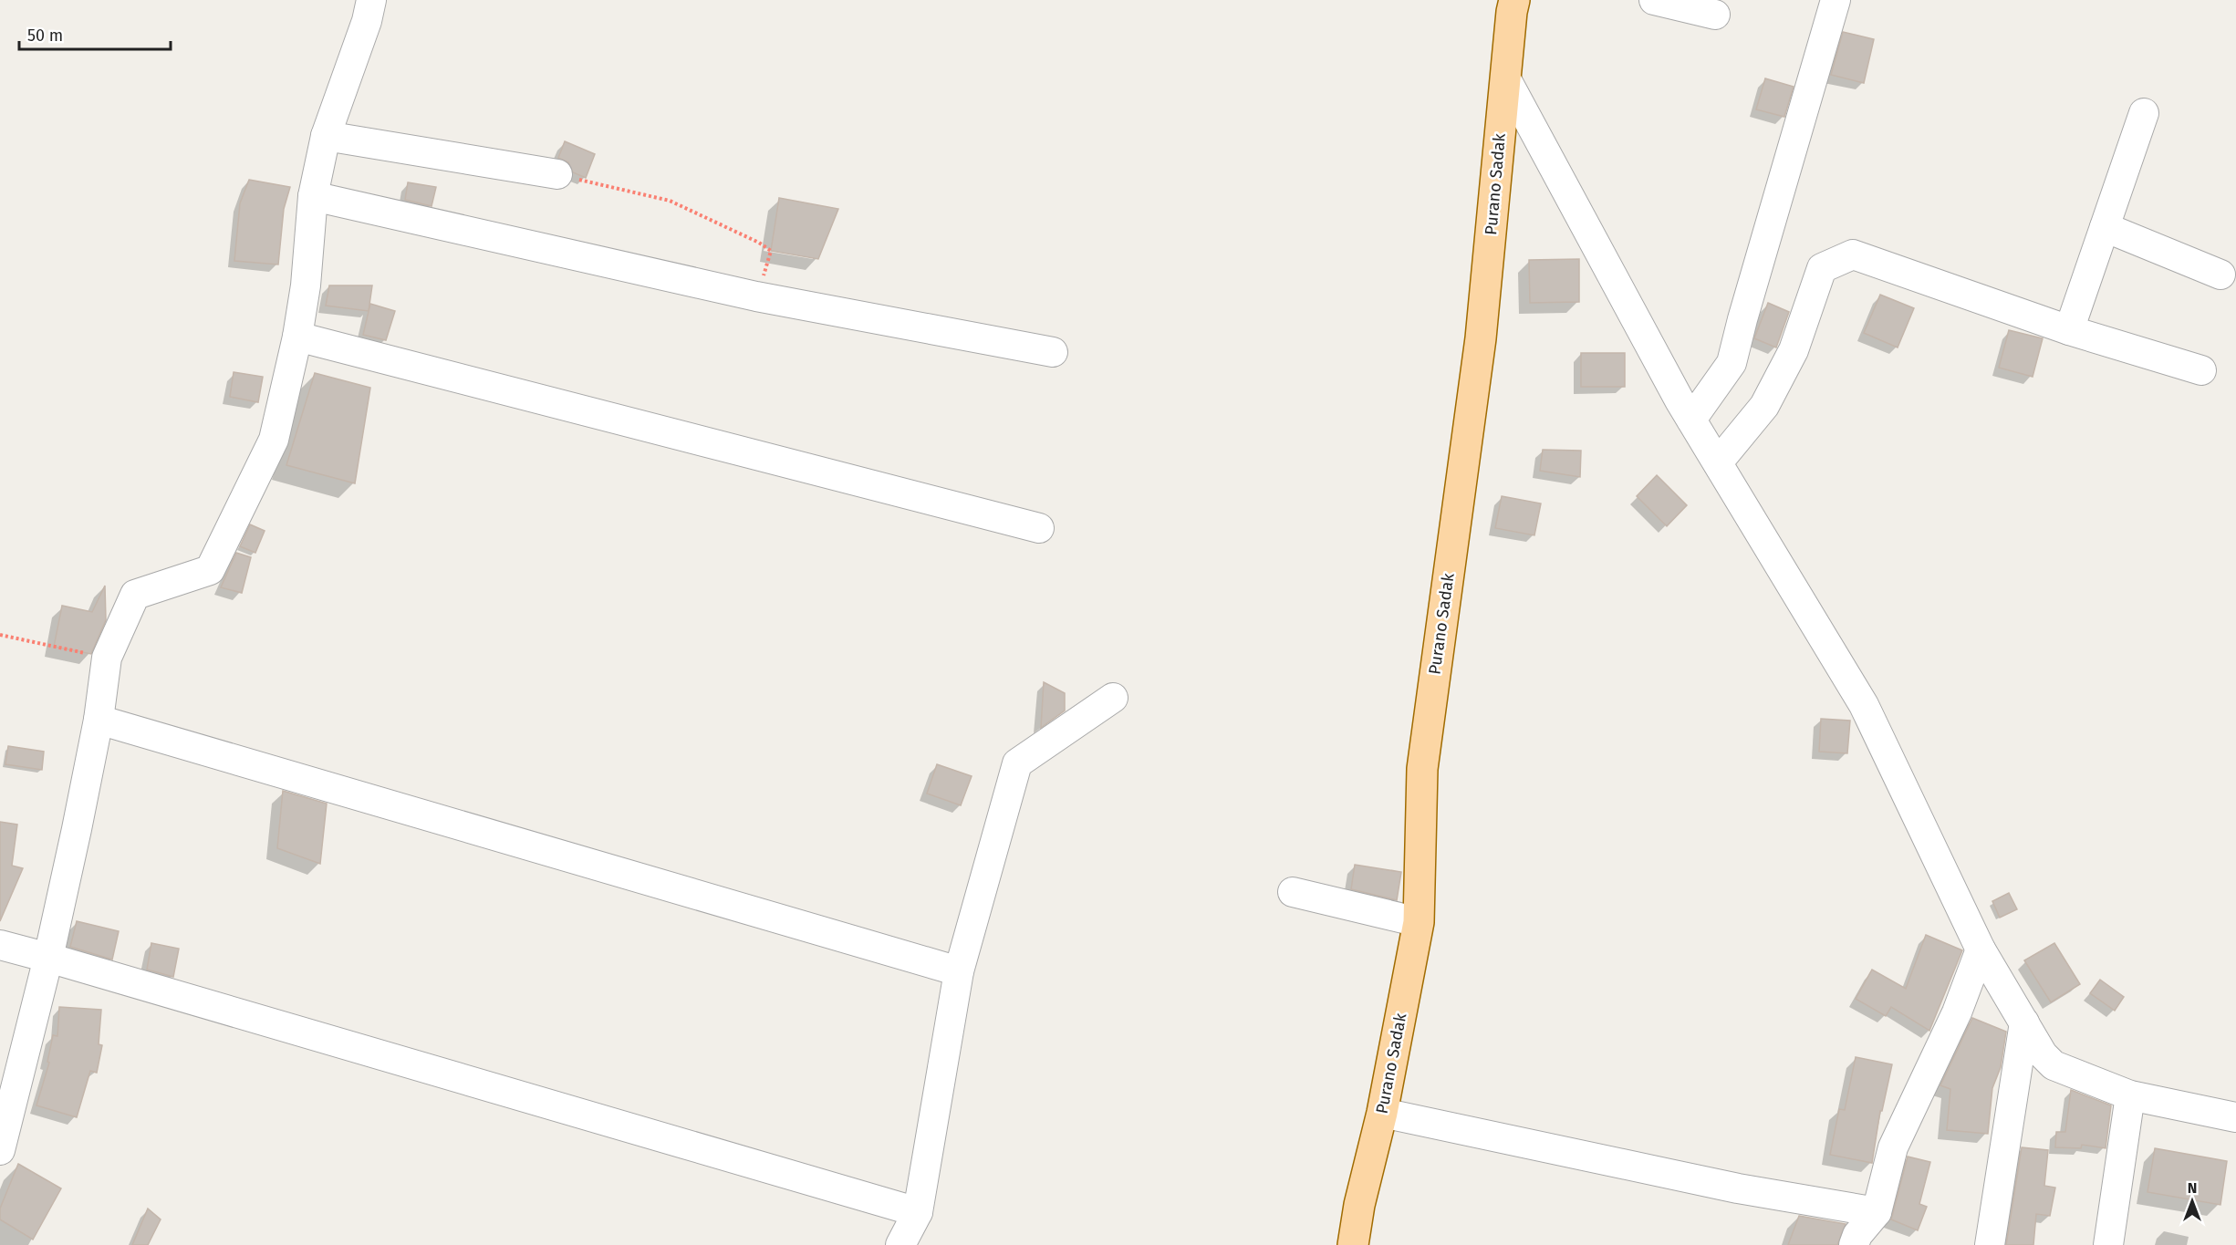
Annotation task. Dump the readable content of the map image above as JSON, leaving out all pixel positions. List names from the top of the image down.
{
  "streets": {
    "main road": ["Purano Sadak"]
  },
  "scale_bar": "50 m",
  "north": "top"
}
